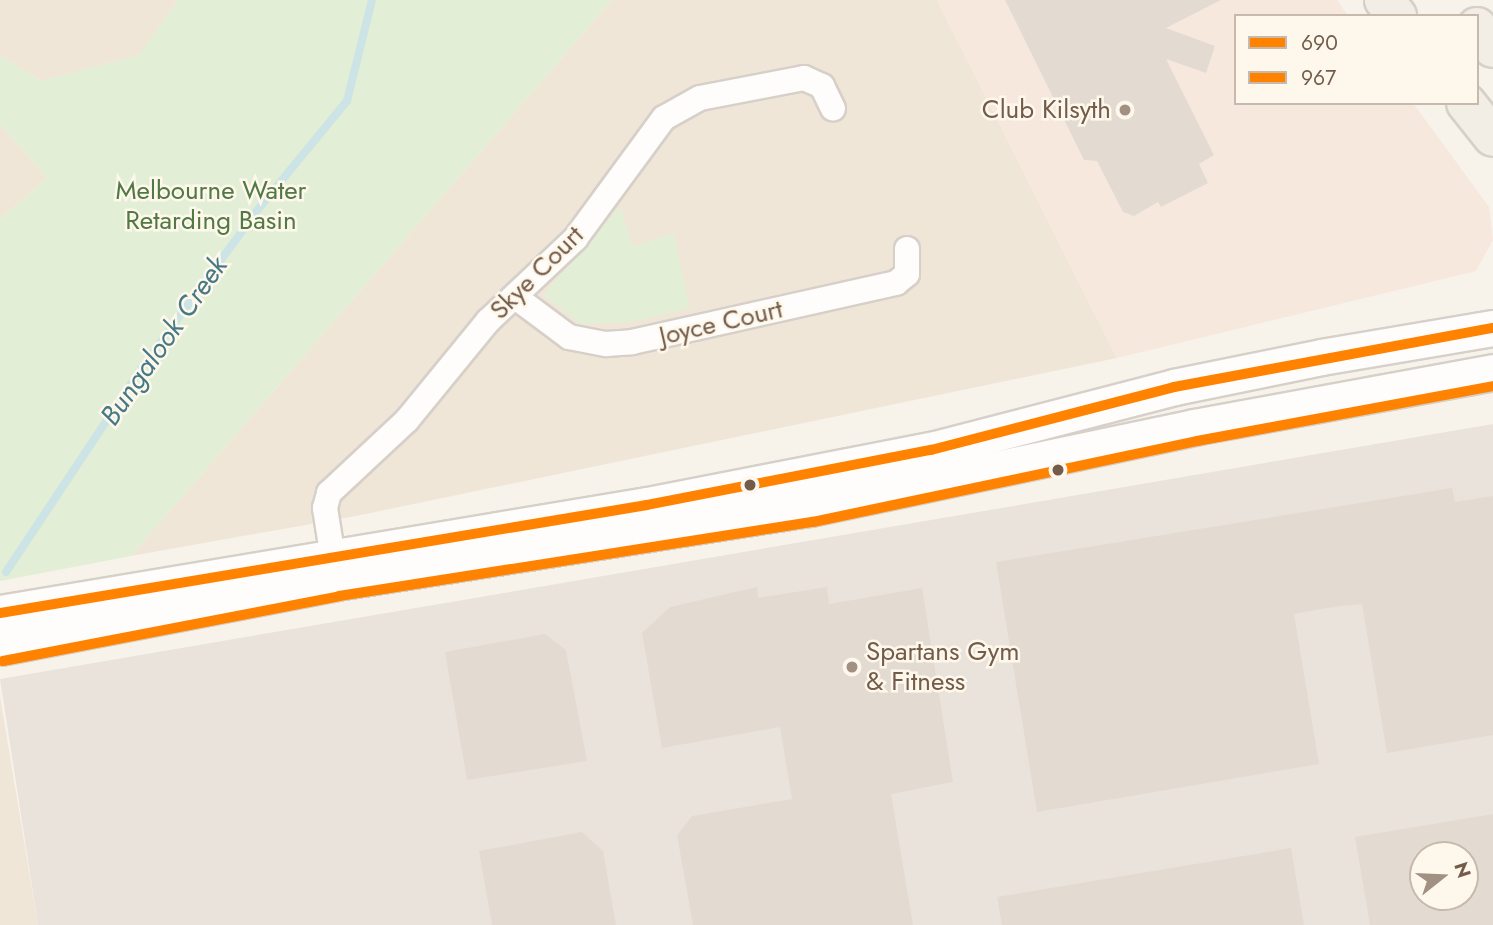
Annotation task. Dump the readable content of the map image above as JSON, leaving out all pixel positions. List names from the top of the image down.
{
  "streets": {
    "street": ["Skye Court", "Joyce Court"]
  },
  "crossings": [
    ["Skye Court", "Joyce Court"]
  ],
  "water": ["Bungalook Creek"],
  "parks": ["Melbourne Water Retarding Basin"],
  "places": ["Club Kilsyth", "Spartans Gym & Fitness"],
  "lines": ["transit line 690", "transit line 967"],
  "legend": ["690", "967"],
  "north": "right"
}
